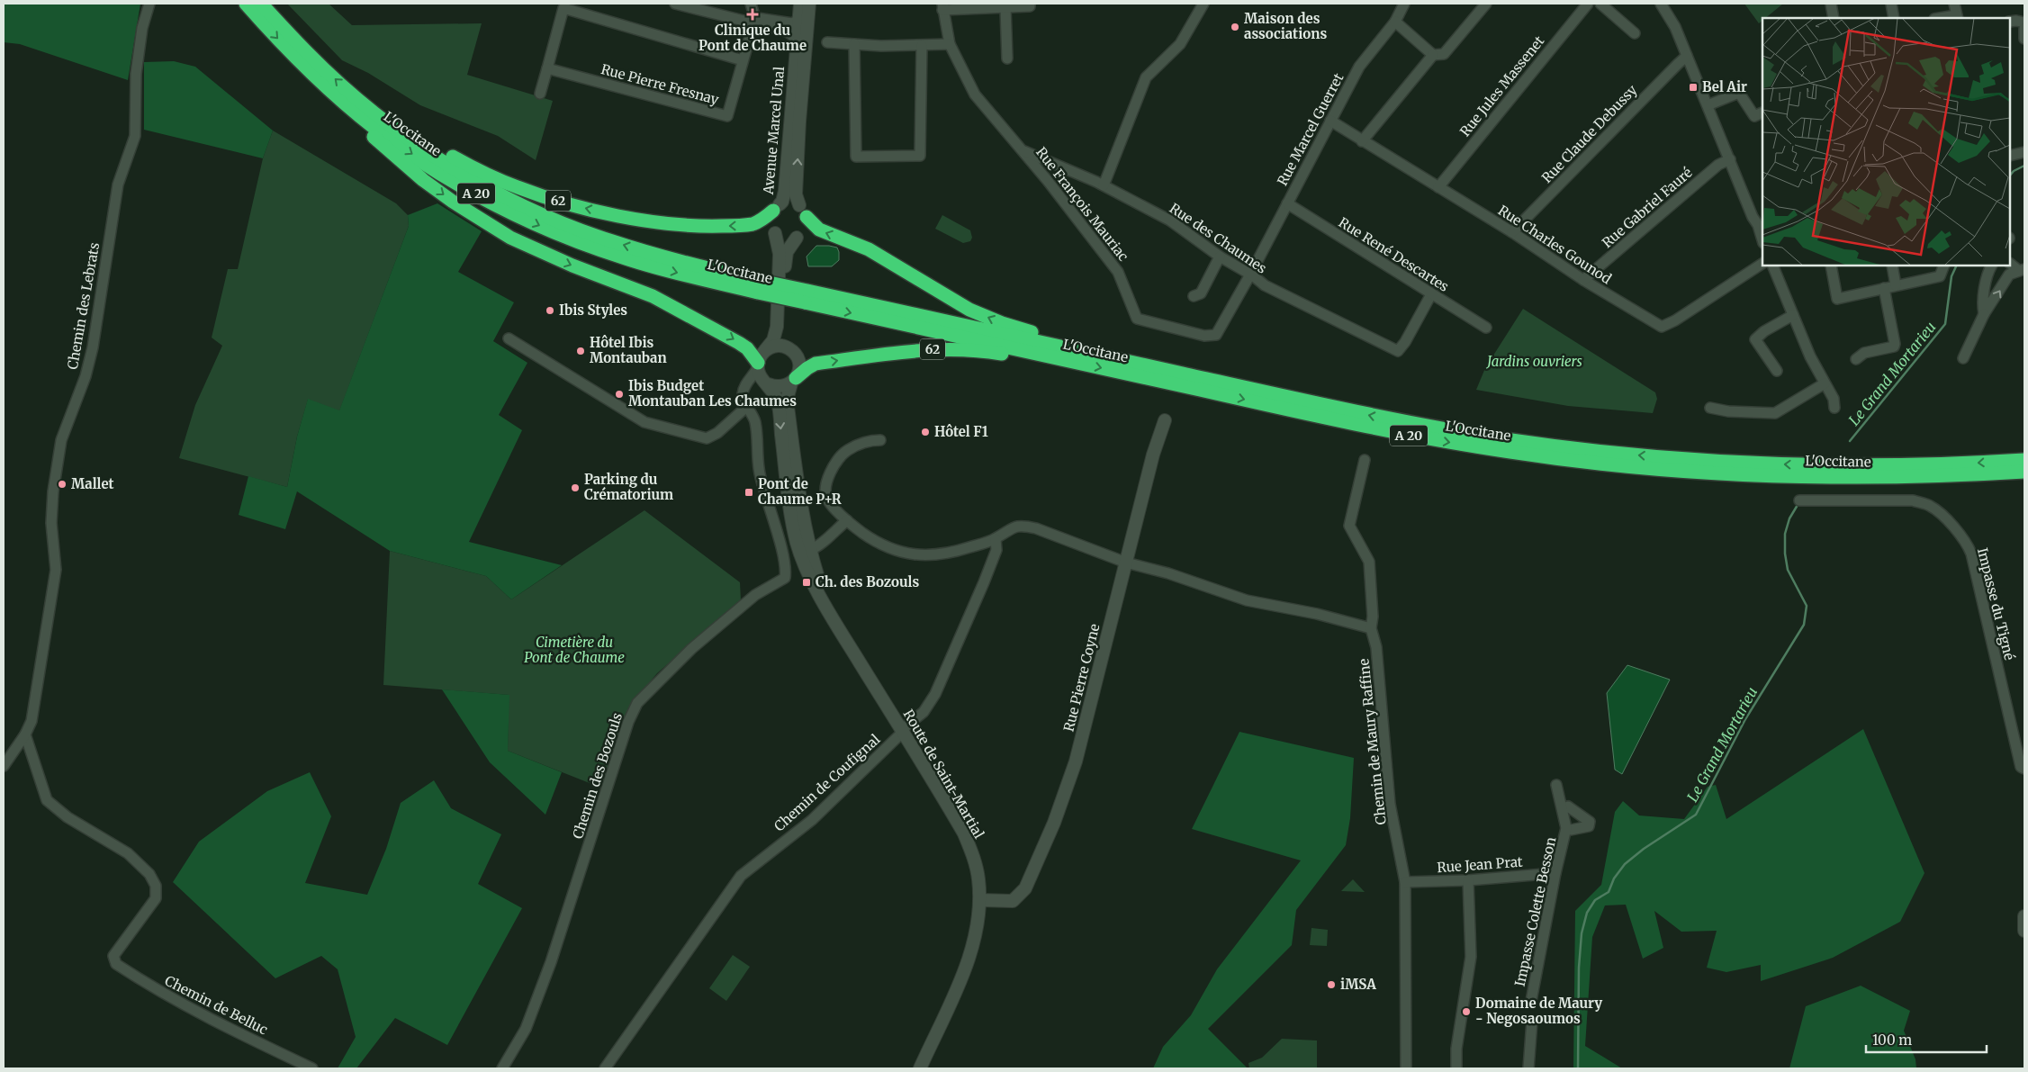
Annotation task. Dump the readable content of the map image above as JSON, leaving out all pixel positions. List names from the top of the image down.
{
  "streets": {
    "highway": ["L'Occitane", "A 20", "62"],
    "main road": ["Avenue Marcel Unal", "Rue Pierre Coyne", "Route de Saint-Martial"],
    "street": [
      "Rue Pierre Fresnay",
      "Rue Jules Massenet",
      "Rue Marcel Guerret",
      "Rue Claude Debussy",
      "Rue François Mauriac",
      "Rue Gabriel Fauré",
      "Rue des Chaumes",
      "Rue Charles Gounod",
      "Rue René Descartes",
      "Chemin des Lebrats",
      "Impasse du Tigné",
      "Chemin de Maury Raffine",
      "Chemin des Bozouls",
      "Chemin de Coufignal",
      "Rue Jean Prat",
      "Impasse Colette Besson",
      "Chemin de Belluc"
    ]
  },
  "crossings": [
    ["Rue Jules Massenet", "Rue Charles Gounod"],
    ["Rue Marcel Guerret", "Rue François Mauriac"],
    ["Rue Marcel Guerret", "Rue des Chaumes"],
    ["Rue Marcel Guerret", "Rue Charles Gounod"],
    ["Rue Marcel Guerret", "Rue René Descartes"],
    ["Avenue Marcel Unal", "62"],
    ["L'Occitane", "62"],
    ["Rue Claude Debussy", "Rue Charles Gounod"],
    ["62", "Route de Saint-Martial"],
    ["Rue François Mauriac", "Rue des Chaumes"],
    ["Rue Gabriel Fauré", "Rue Charles Gounod"],
    ["Rue des Chaumes", "Rue René Descartes"],
    ["Chemin des Lebrats", "Chemin de Belluc"],
    ["Rue Pierre Coyne", "Route de Saint-Martial"],
    ["Chemin de Maury Raffine", "Rue Jean Prat"],
    ["Route de Saint-Martial", "Chemin de Coufignal"],
    ["Rue Jean Prat", "Impasse Colette Besson"]
  ],
  "water": ["Le Grand Mortarieu"],
  "parks": ["Jardins ouvriers", "Cimetière du Pont de Chaume"],
  "places": {
    "health": ["Clinique du Pont de Chaume"],
    "other": [
      "Maison des associations",
      "Ibis Styles",
      "Hôtel Ibis Montauban",
      "Ibis Budget Montauban Les Chaumes",
      "Hôtel F1",
      "Mallet",
      "Parking du Crématorium",
      "iMSA",
      "Domaine de Maury - Negosaoumos"
    ],
    "transit": ["Bel Air", "Pont de Chaume P+R", "Ch. des Bozouls"]
  },
  "scale_bar": "100 m"
}
